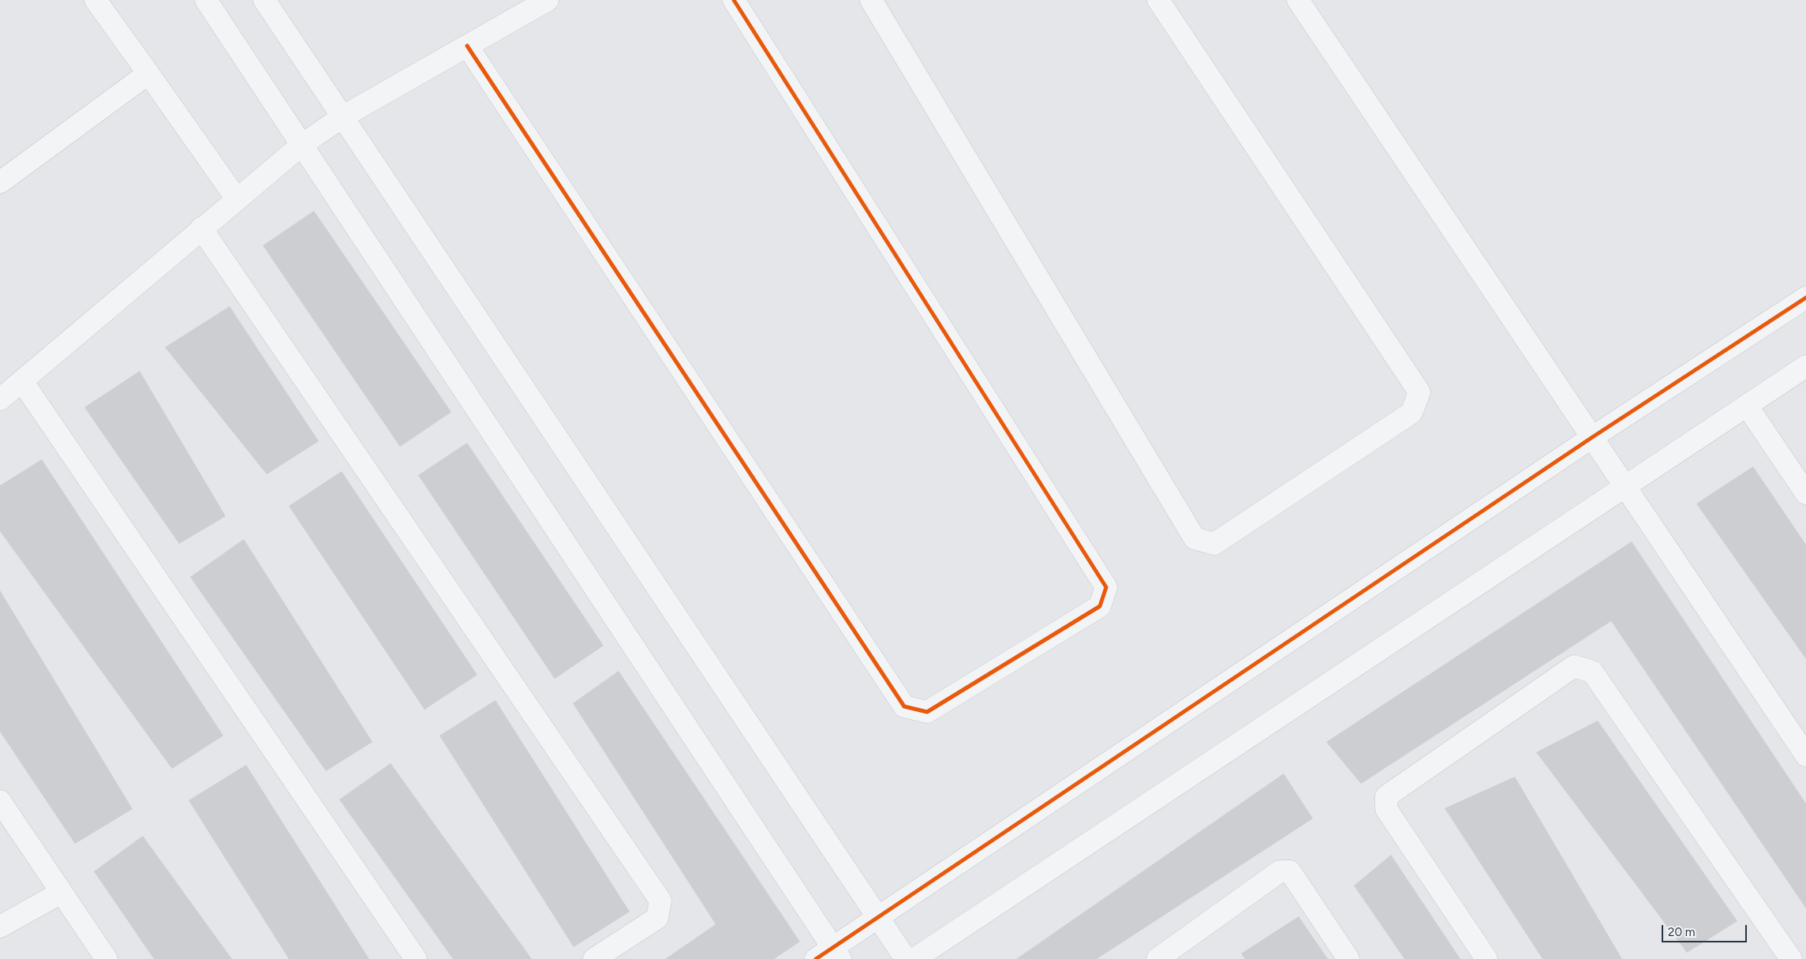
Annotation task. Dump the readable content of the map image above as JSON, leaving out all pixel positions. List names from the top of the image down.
{
  "scale_bar": "20 m"
}
